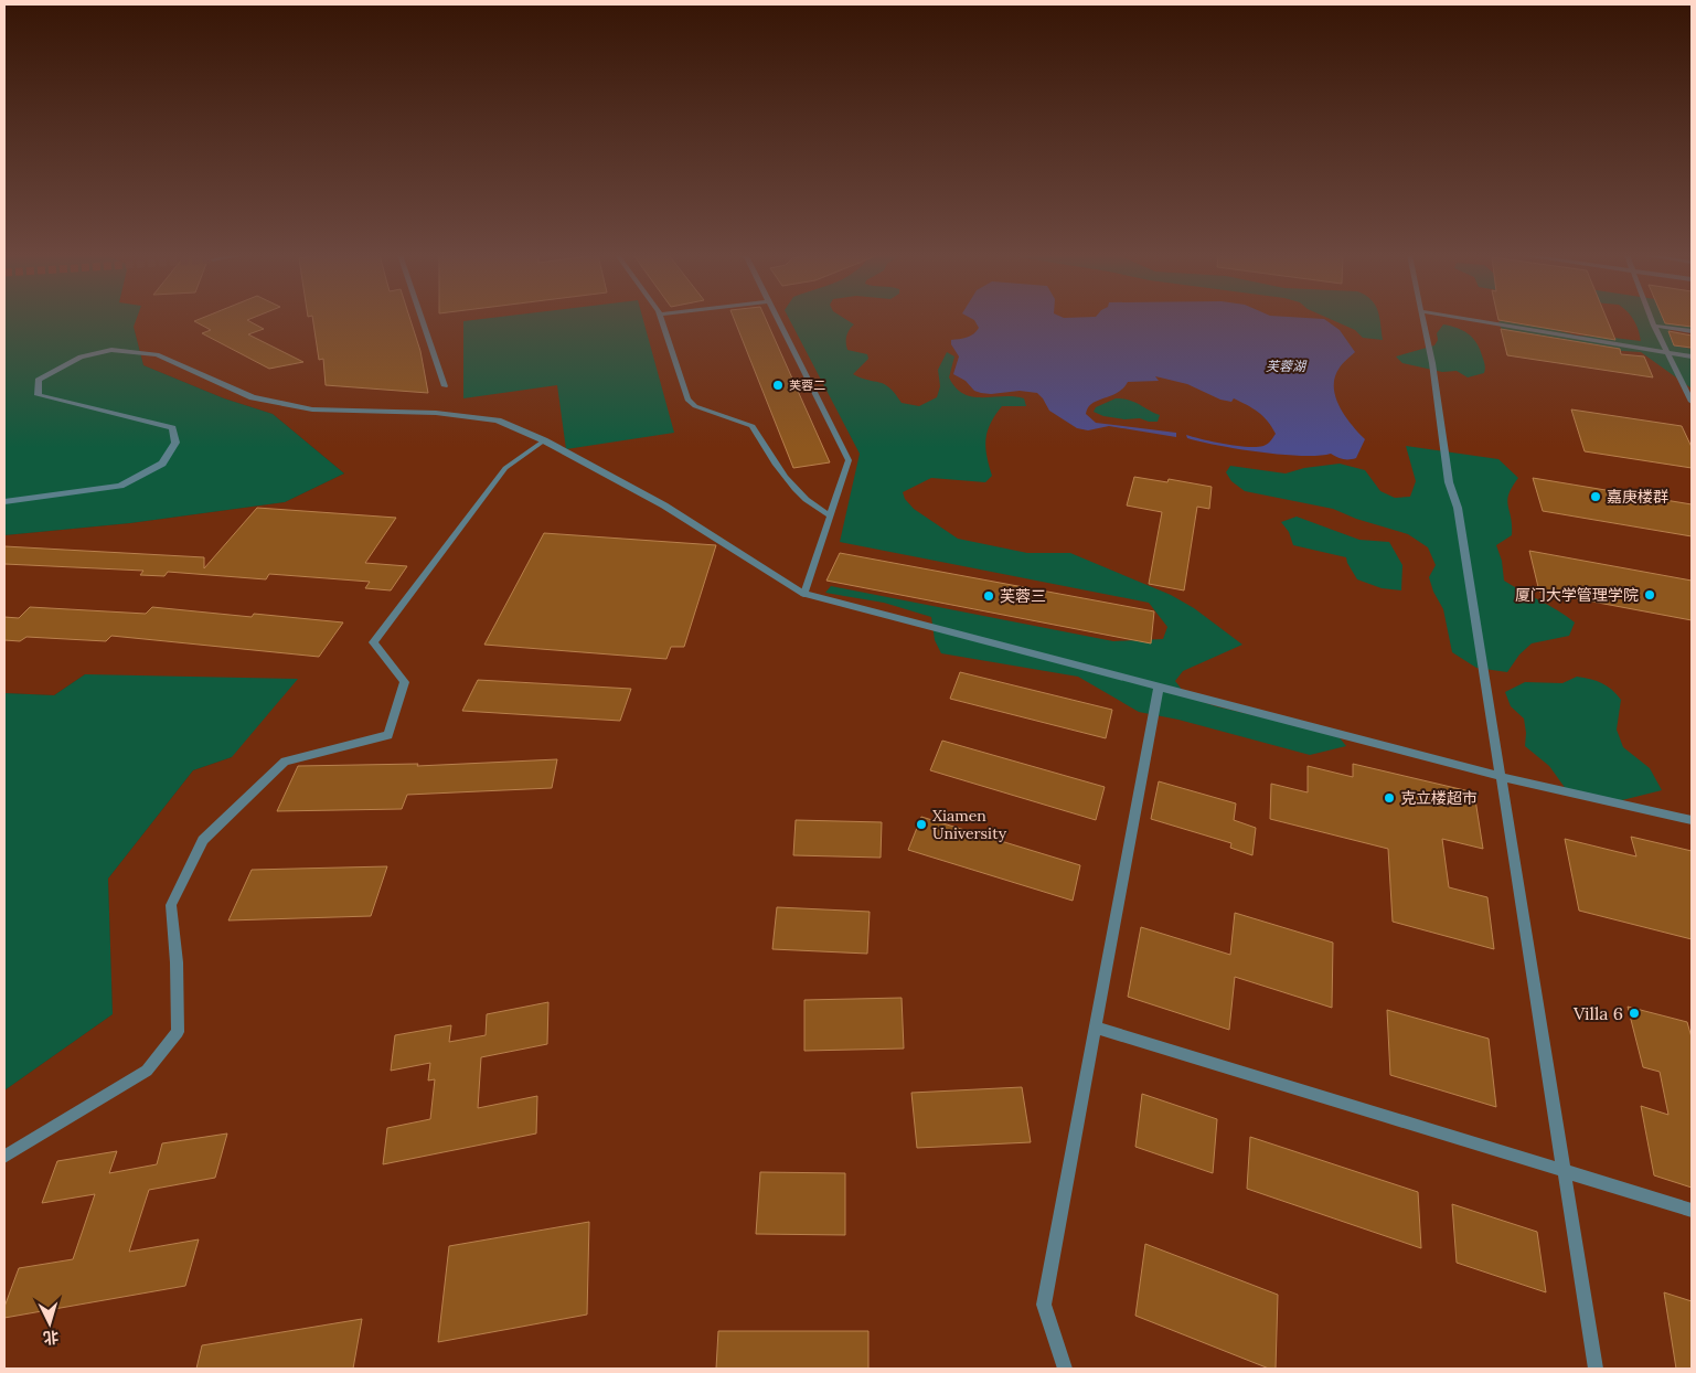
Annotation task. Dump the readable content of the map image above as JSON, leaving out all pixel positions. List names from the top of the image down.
{
  "water": ["芙蓉湖"],
  "places": [
    "芙蓉二",
    "嘉庚楼群",
    "厦门大学管理学院",
    "芙蓉三",
    "克立楼超市",
    "Xiamen University",
    "Villa 6"
  ],
  "north": "bottom"
}
